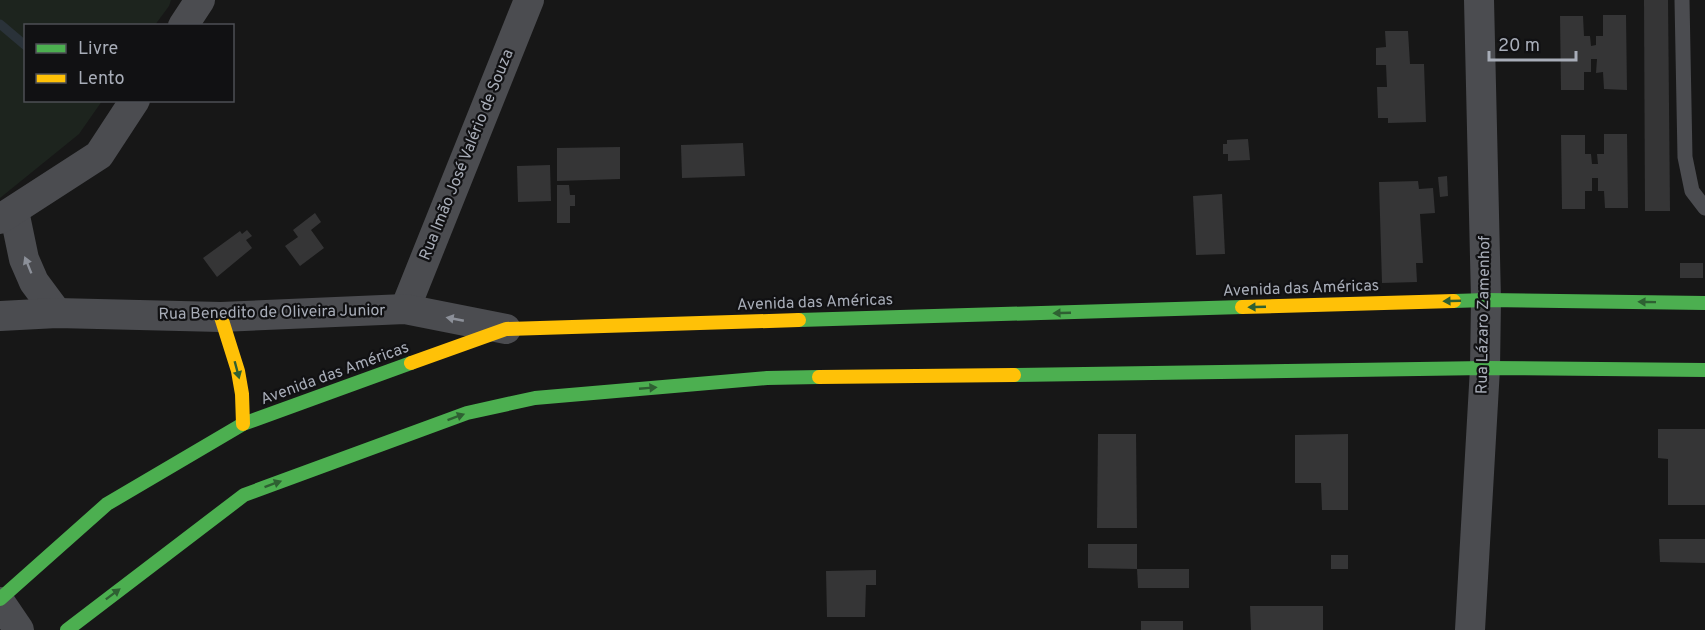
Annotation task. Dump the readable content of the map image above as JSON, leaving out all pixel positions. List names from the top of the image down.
{
  "streets": {
    "main road": ["Avenida das Américas"],
    "street": ["Rua Imão José Valério de Souza", "Rua Benedito de Oliveira Junior", "Rua Lázaro Zamenhof"]
  },
  "crossings": [
    ["Rua Imão José Valério de Souza", "Rua Benedito de Oliveira Junior"],
    ["Avenida das Américas", "Rua Benedito de Oliveira Junior"],
    ["Avenida das Américas", "Rua Lázaro Zamenhof"]
  ],
  "legend": ["Livre", "Lento"],
  "scale_bar": "20 m"
}
